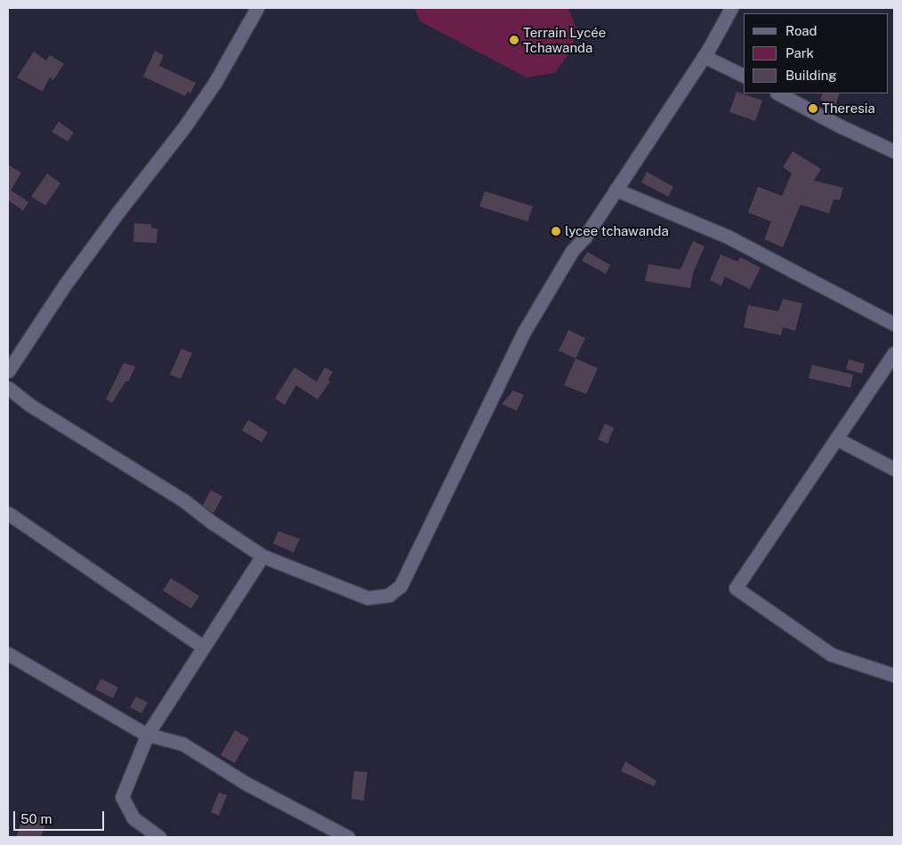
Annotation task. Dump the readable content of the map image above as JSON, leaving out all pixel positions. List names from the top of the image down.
{
  "places": ["Terrain Lycée Tchawanda", "Theresia", "lycee tchawanda"],
  "legend": ["Road", "Park", "Building"],
  "scale_bar": "50 m"
}
